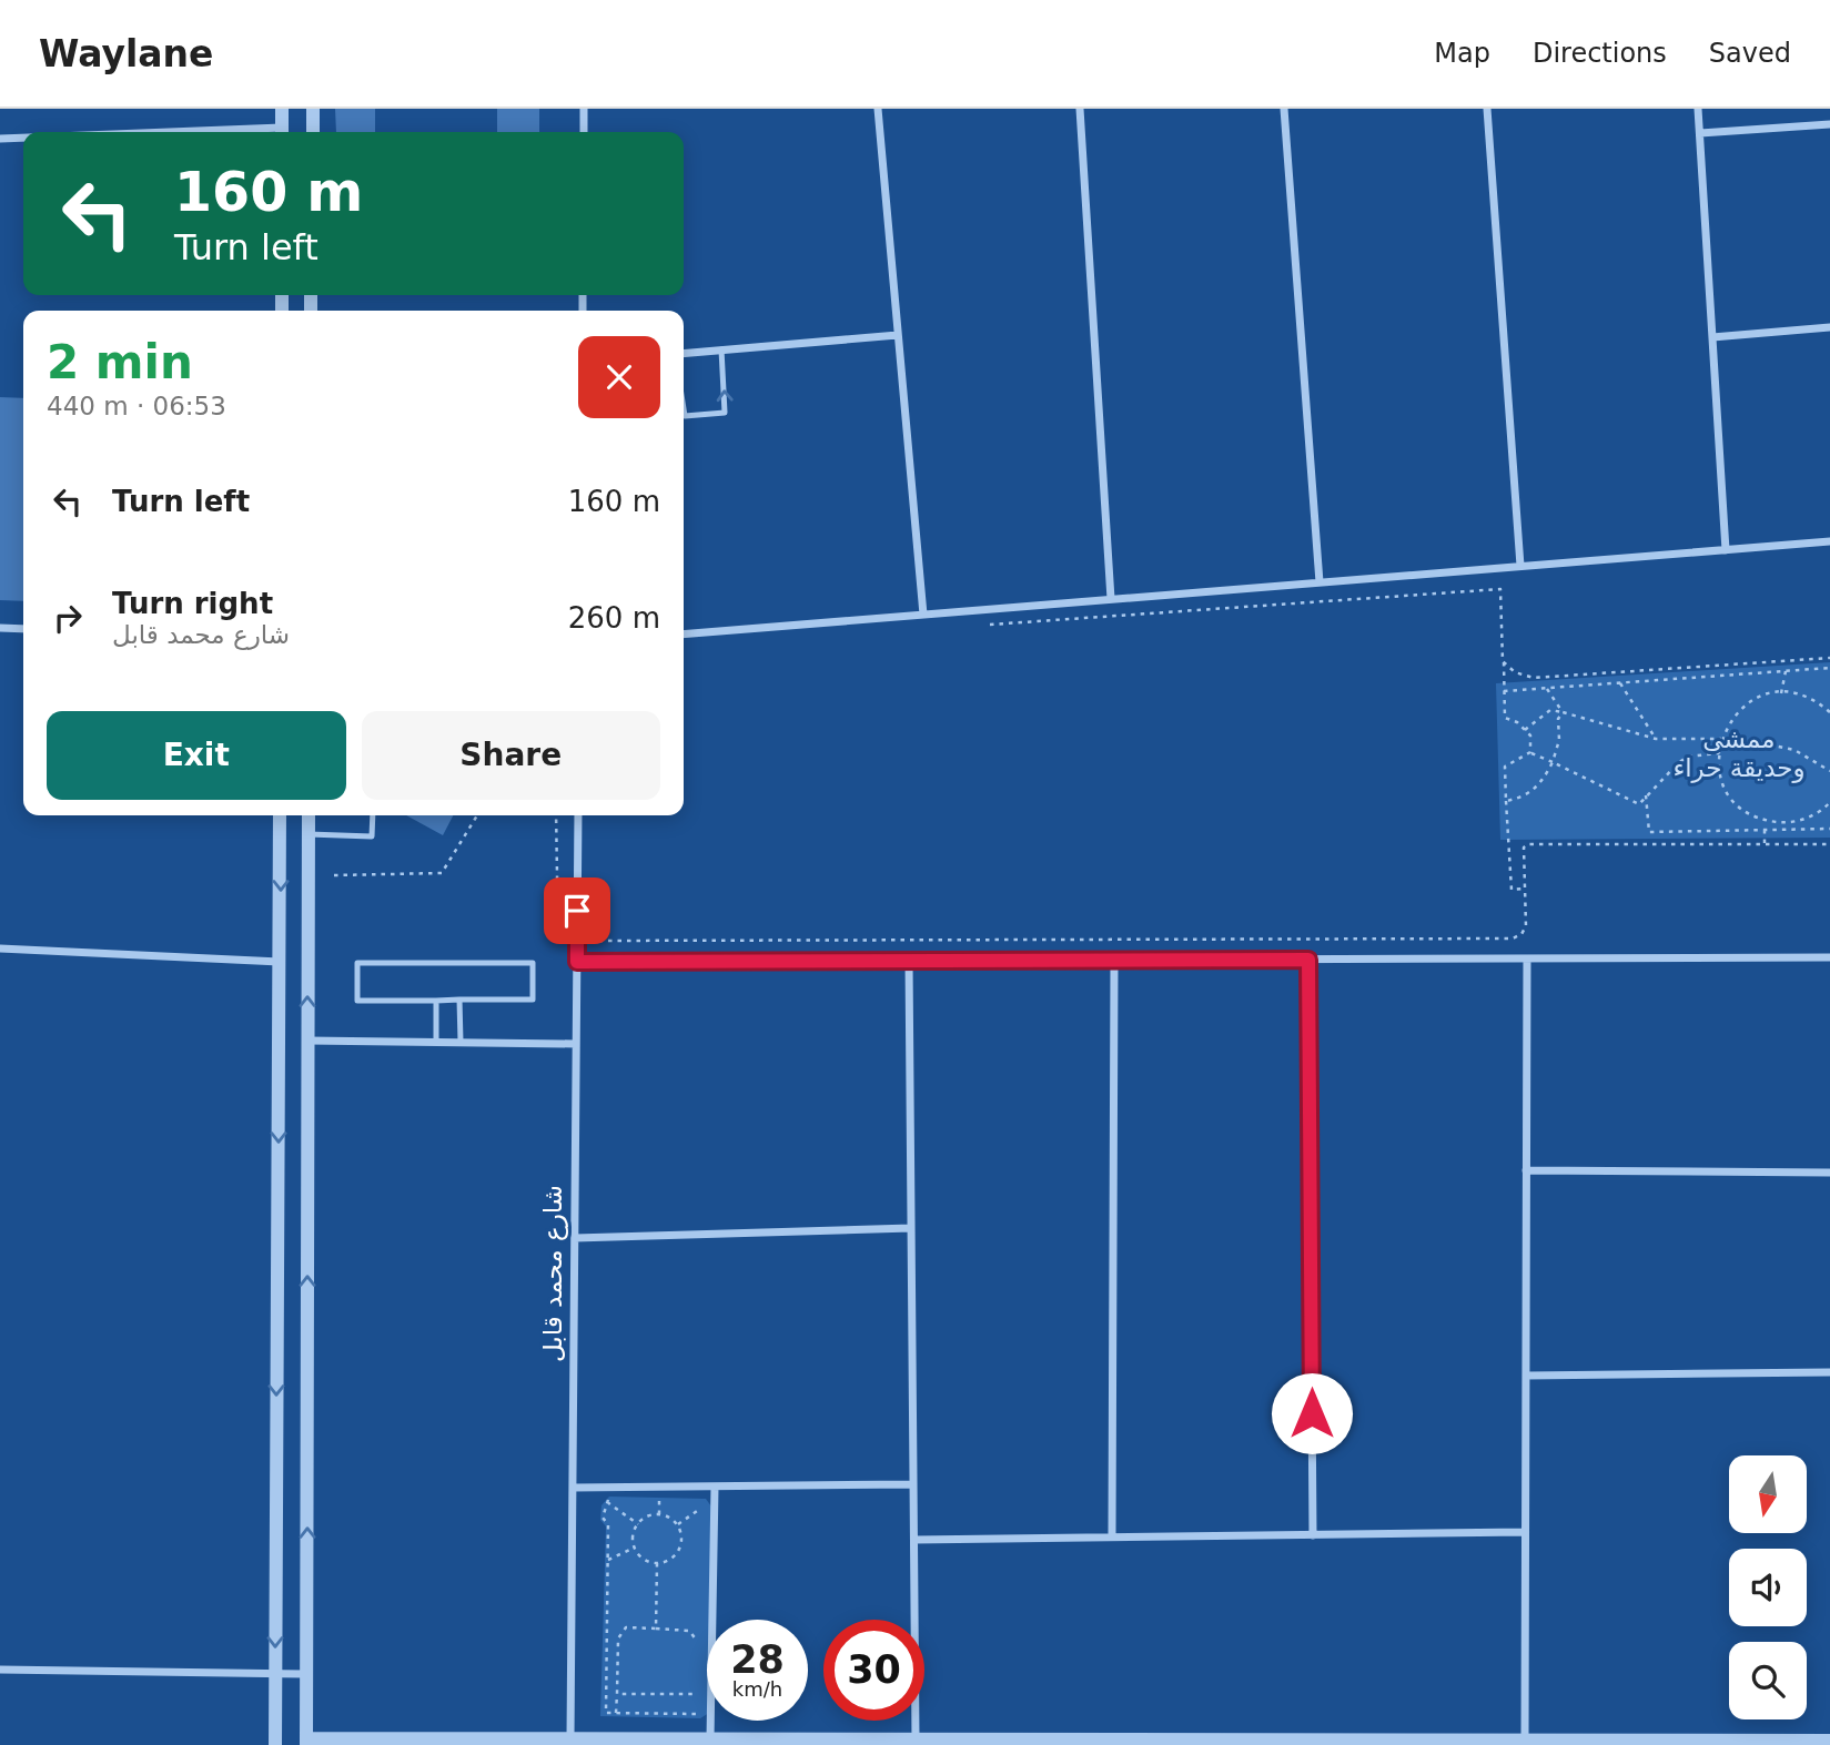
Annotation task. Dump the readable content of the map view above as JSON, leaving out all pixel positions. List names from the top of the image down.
{
  "streets": {
    "street": ["شارع محمد قابل"]
  },
  "parks": ["ممشى وحديقة حراء"],
  "north": "bottom",
  "page": {
    "header": "Waylane",
    "nav": ["Map", "Directions", "Saved"],
    "turn": ["160 m", "Turn left"],
    "heading": ["2 min", "440 m · 06:53"],
    "list": [
      {
        "name": "Turn left",
        "value": "160 m"
      },
      {
        "name": "Turn right",
        "note": "شارع محمد قابل",
        "value": "260 m"
      }
    ],
    "buttons": ["Exit", "Share"],
    "speed": "28 km/h",
    "limit": "30"
  }
}
